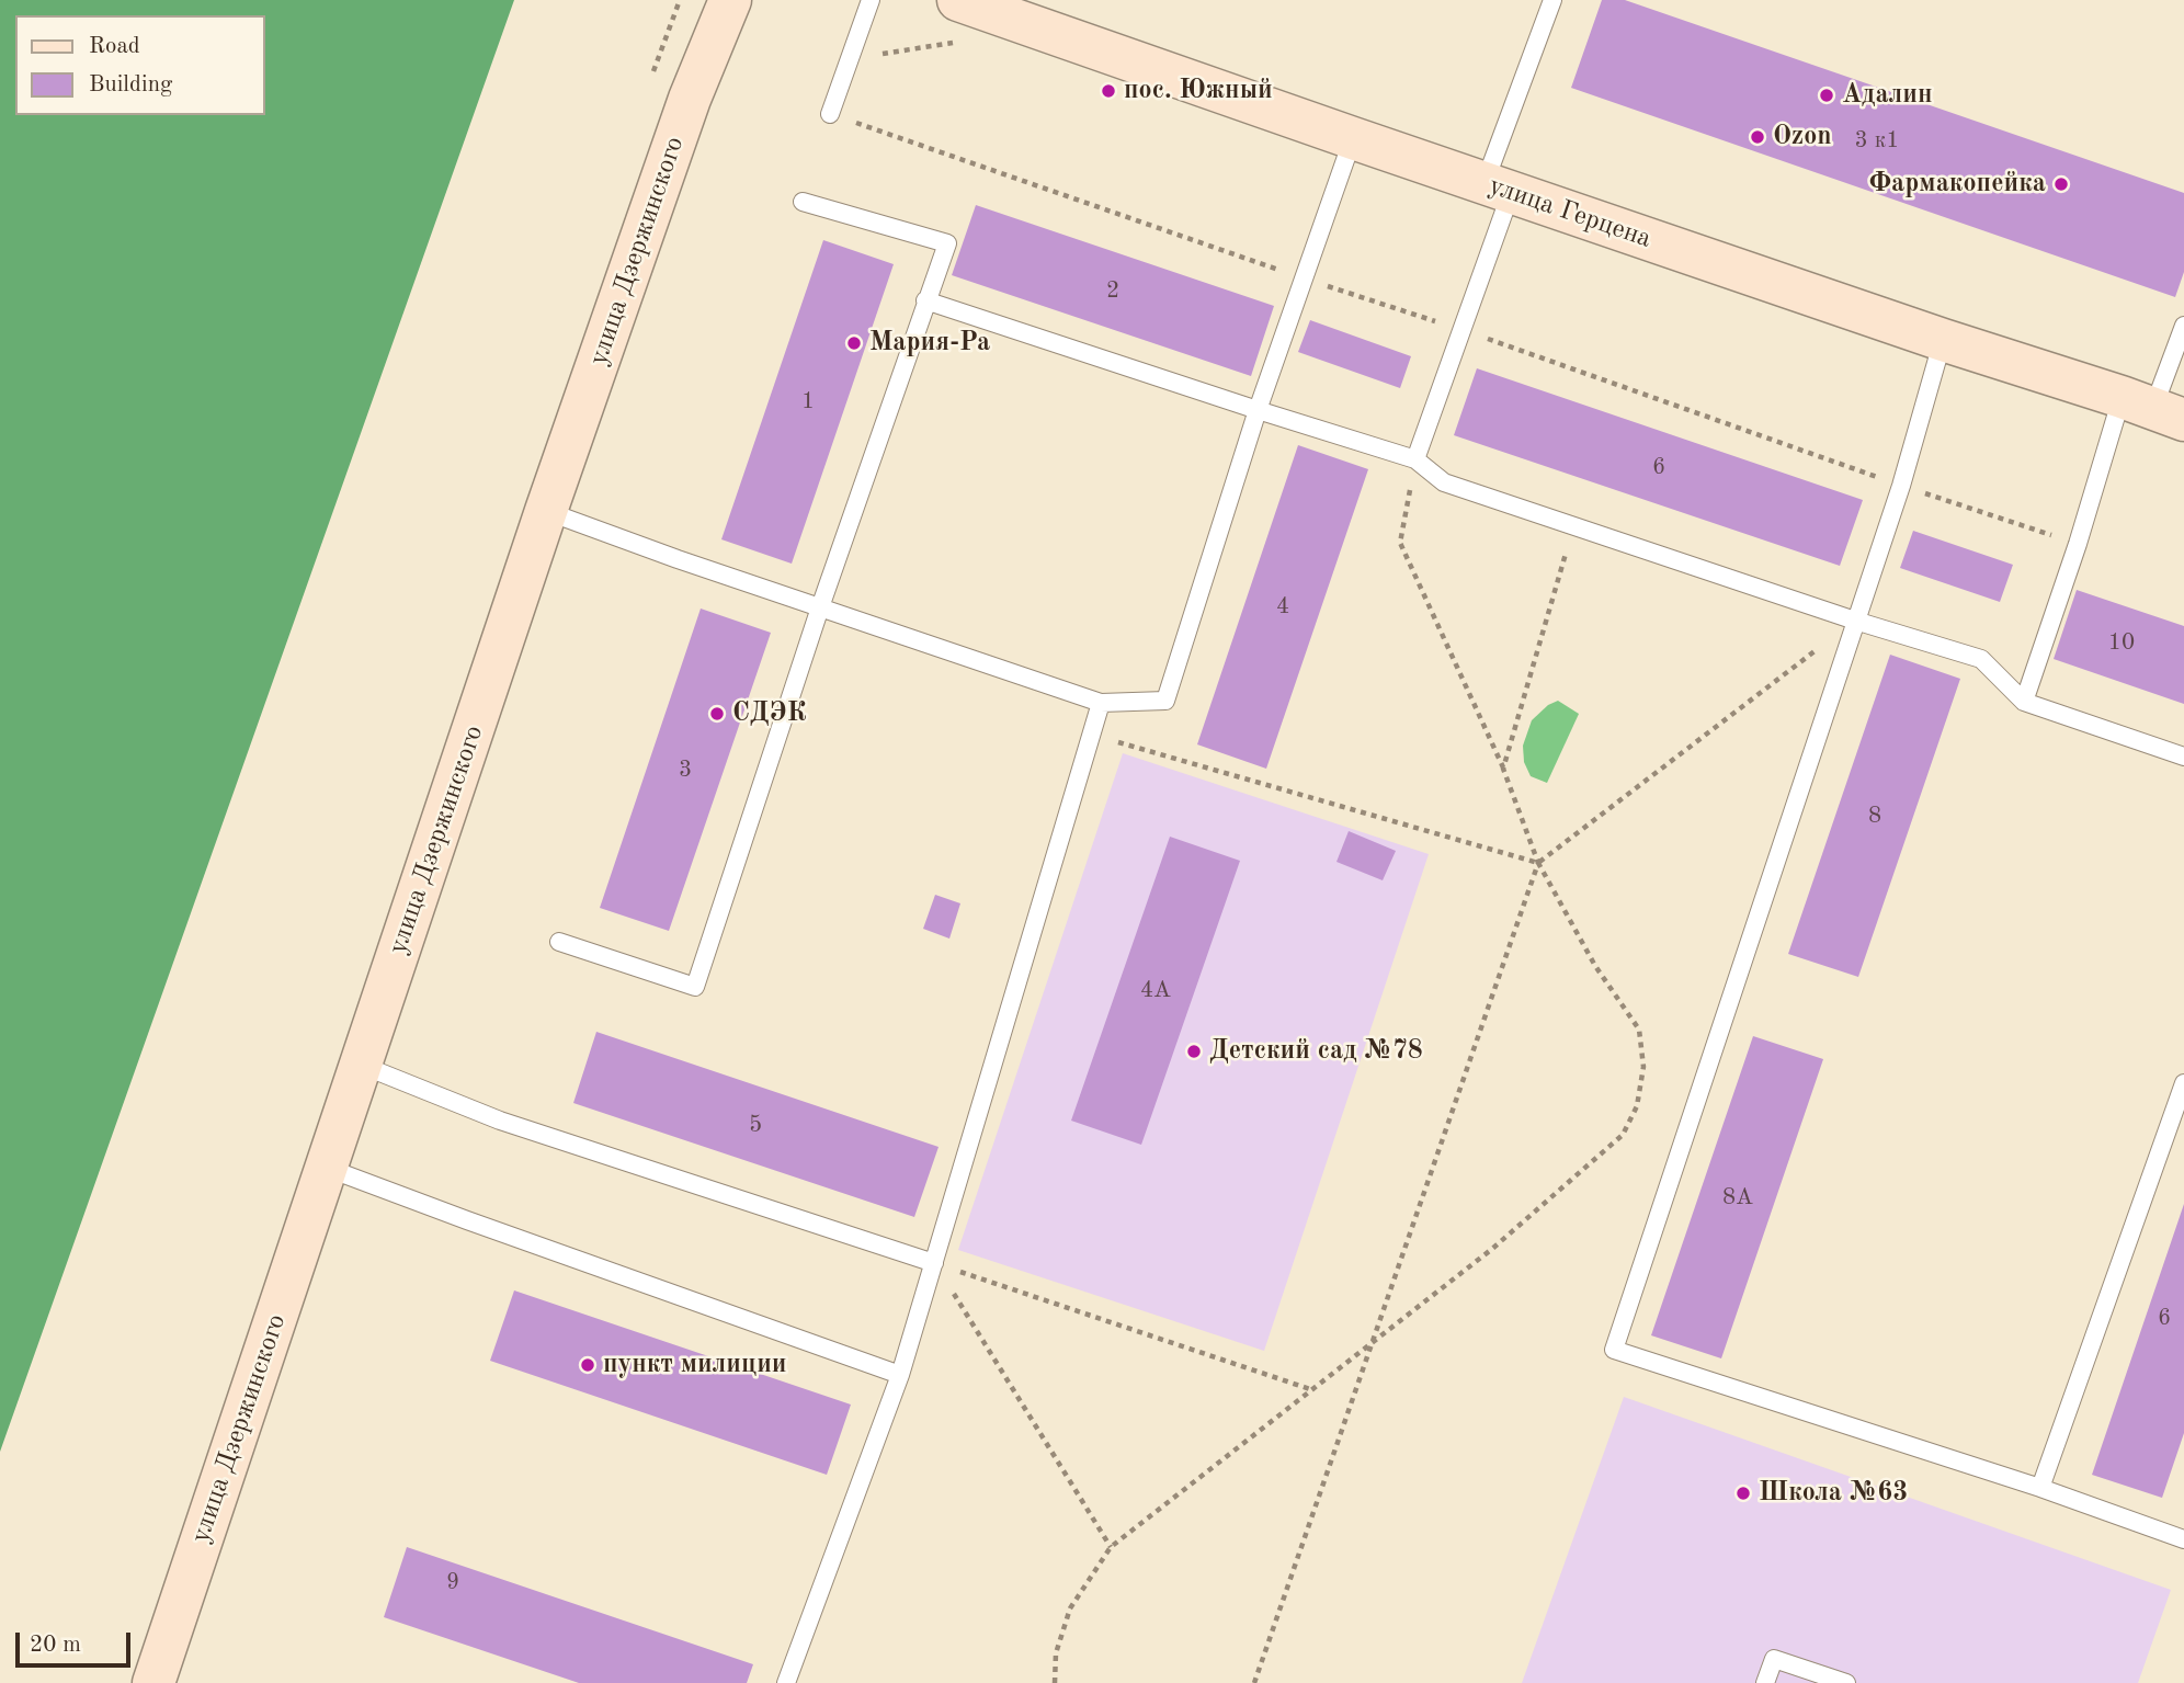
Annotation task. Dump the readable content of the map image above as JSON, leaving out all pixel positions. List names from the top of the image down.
{
  "streets": {
    "main road": ["улица Герцена", "улица Дзержинского"]
  },
  "places": [
    "пос. Южный",
    "Адалин",
    "Ozon",
    "Фармакопейка",
    "Мария-Ра",
    "СДЭК",
    "Детский сад №78",
    "пункт милиции",
    "Школа №63"
  ],
  "house_numbers": [
    "3 к1",
    "2",
    "1",
    "6",
    "4",
    "10",
    "3",
    "8",
    "4А",
    "5",
    "8А",
    "6",
    "9"
  ],
  "legend": ["Road", "Building"],
  "scale_bar": "20 m"
}
